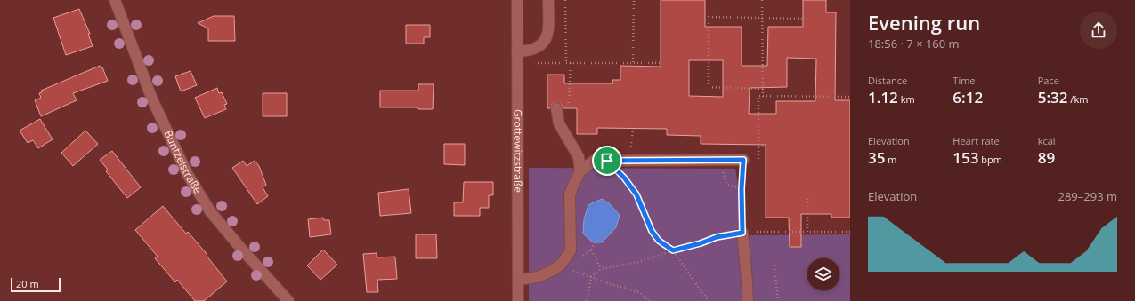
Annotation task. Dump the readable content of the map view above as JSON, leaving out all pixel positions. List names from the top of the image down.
{
  "streets": {
    "street": ["Grottewitzstraße", "Buntzelstraße"]
  },
  "scale_bar": "20 m",
  "page": {
    "heading": ["Evening run", "18:56 · 7 × 160 m"],
    "stats": [
      ["Distance", "1.12 km"],
      ["Time", "6:12"],
      ["Pace", "5:32 /km"],
      ["Elevation", "35 m"],
      ["Heart rate", "153 bpm"],
      ["kcal", "89"]
    ],
    "chart": ["Elevation", "289–293 m"],
    "scale": "20 m"
  }
}
